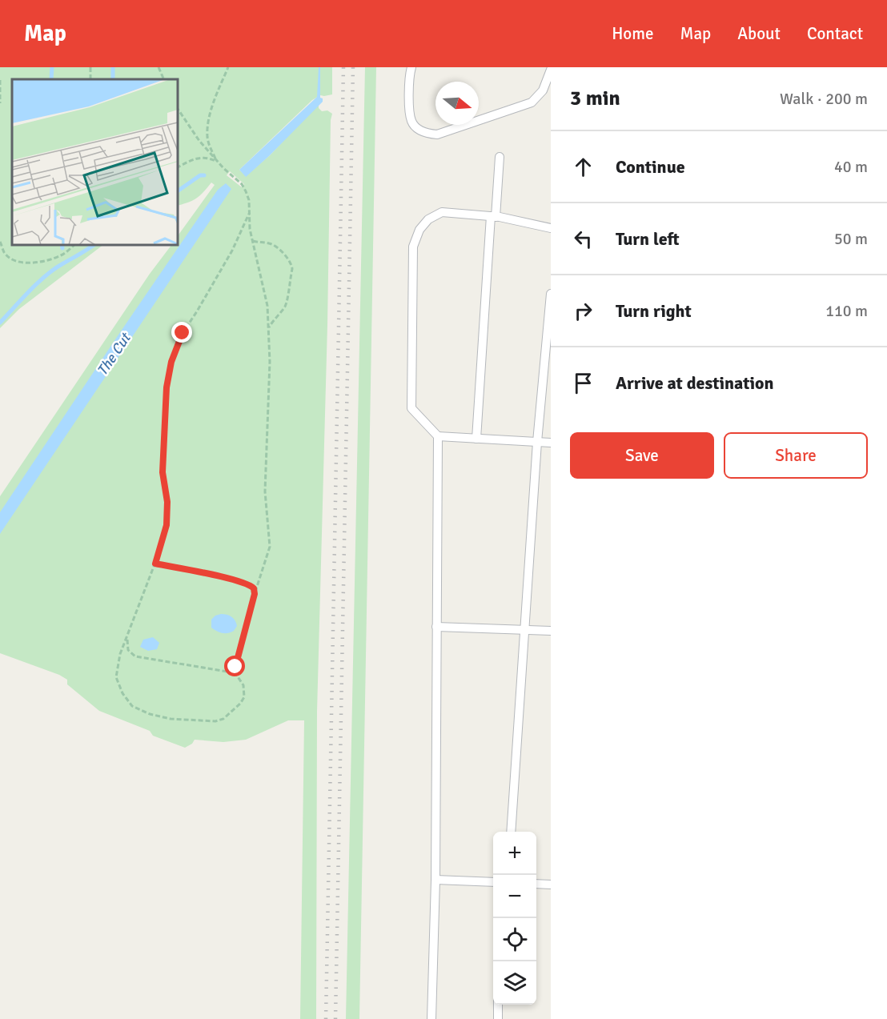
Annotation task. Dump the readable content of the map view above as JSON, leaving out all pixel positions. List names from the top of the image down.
{
  "water": ["The Cut"],
  "north": "right",
  "page": {
    "header": "Map",
    "nav": [
      "Home",
      "Map",
      "About",
      "Contact"
    ],
    "heading": ["3 min", "Walk · 200 m"],
    "list": [
      ["Continue", "40 m"],
      ["Turn left", "50 m"],
      ["Turn right", "110 m"],
      "Arrive at destination"
    ],
    "buttons": ["Save", "Share"],
    "map_buttons": ["+", "−"]
  }
}
